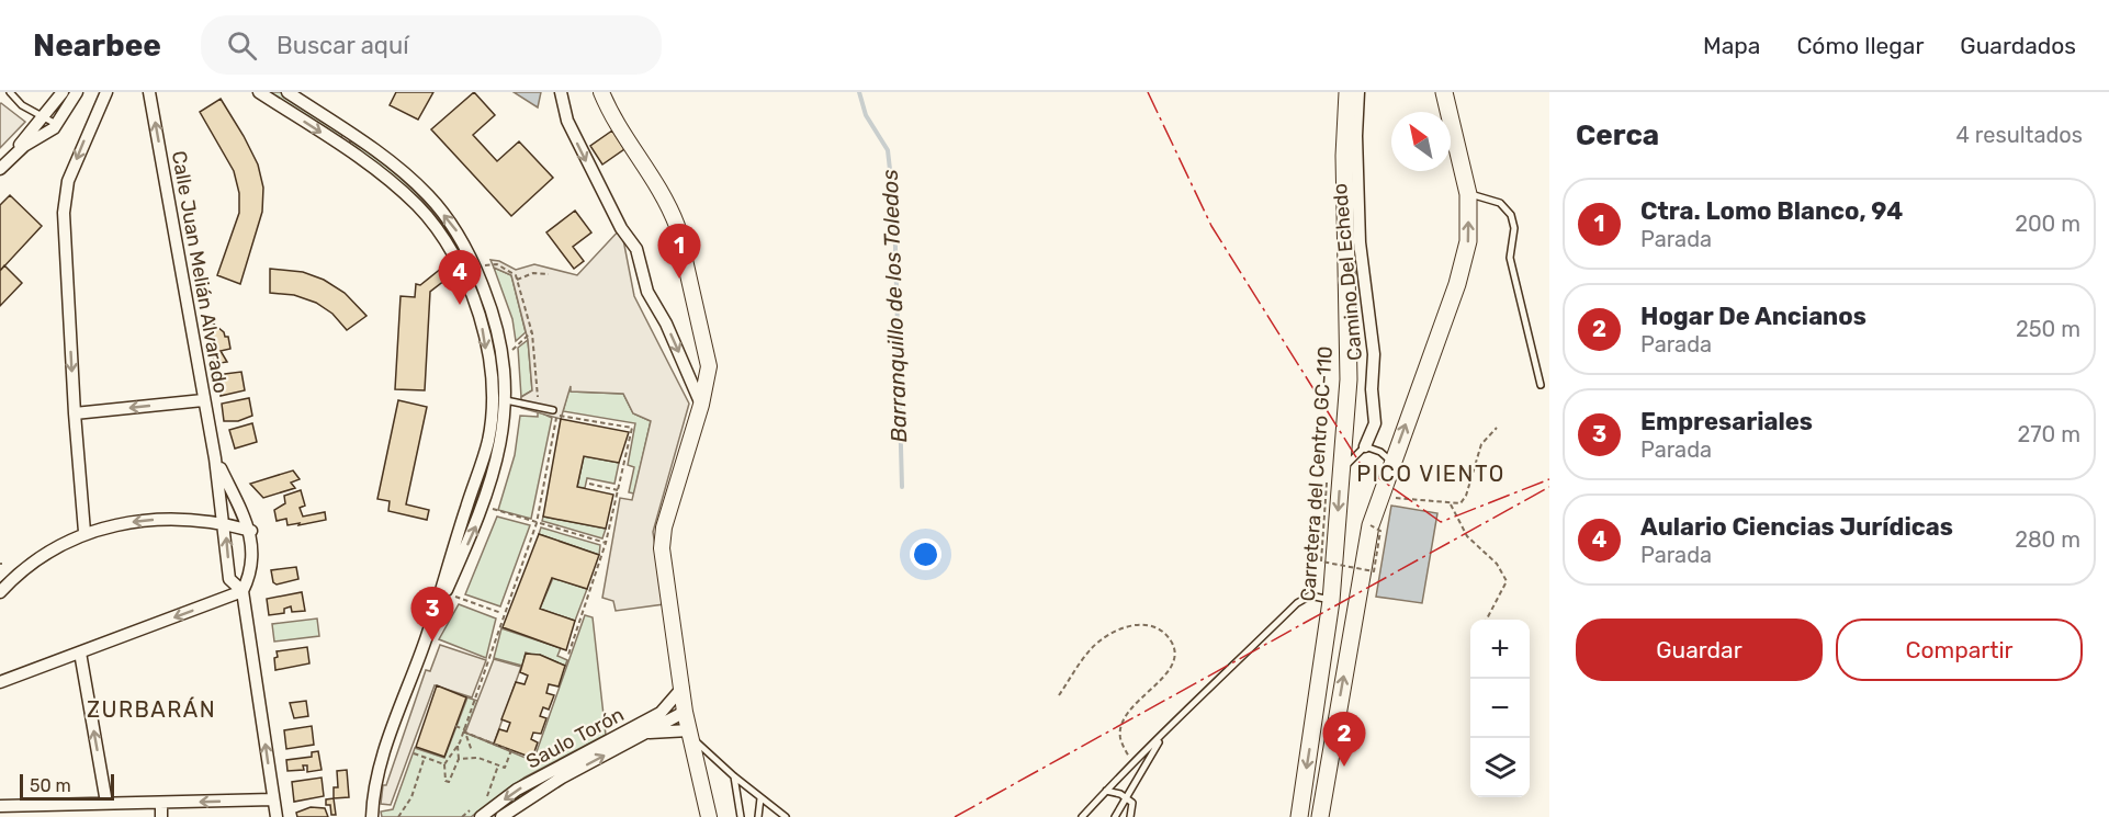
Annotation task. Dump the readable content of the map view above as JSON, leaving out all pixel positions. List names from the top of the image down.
{
  "streets": {
    "main road": ["Carretera del Centro GC-110"],
    "street": ["Calle Juan Melián Alvarado", "Camino Del Echedo", "Saulo Torón"]
  },
  "districts": ["PICO VIENTO", "ZURBARÁN"],
  "water": ["Barranquillo de los Toledos"],
  "scale_bar": "50 m",
  "north": "top left",
  "page": {
    "header": "Nearbee",
    "search": "Buscar aquí",
    "nav": ["Mapa", "Cómo llegar", "Guardados"],
    "heading": ["Cerca", "4 resultados"],
    "list": [
      {
        "mark": "1",
        "name": "Ctra. Lomo Blanco, 94",
        "note": "Parada",
        "value": "200 m"
      },
      {
        "mark": "2",
        "name": "Hogar De Ancianos",
        "note": "Parada",
        "value": "250 m"
      },
      {
        "mark": "3",
        "name": "Empresariales",
        "note": "Parada",
        "value": "270 m"
      },
      {
        "mark": "4",
        "name": "Aulario Ciencias Jurídicas",
        "note": "Parada",
        "value": "280 m"
      }
    ],
    "pins": [
      "1",
      "4",
      "3",
      "2"
    ],
    "buttons": ["Guardar", "Compartir"],
    "map_buttons": ["+", "−"],
    "scale": "50 m"
  }
}
